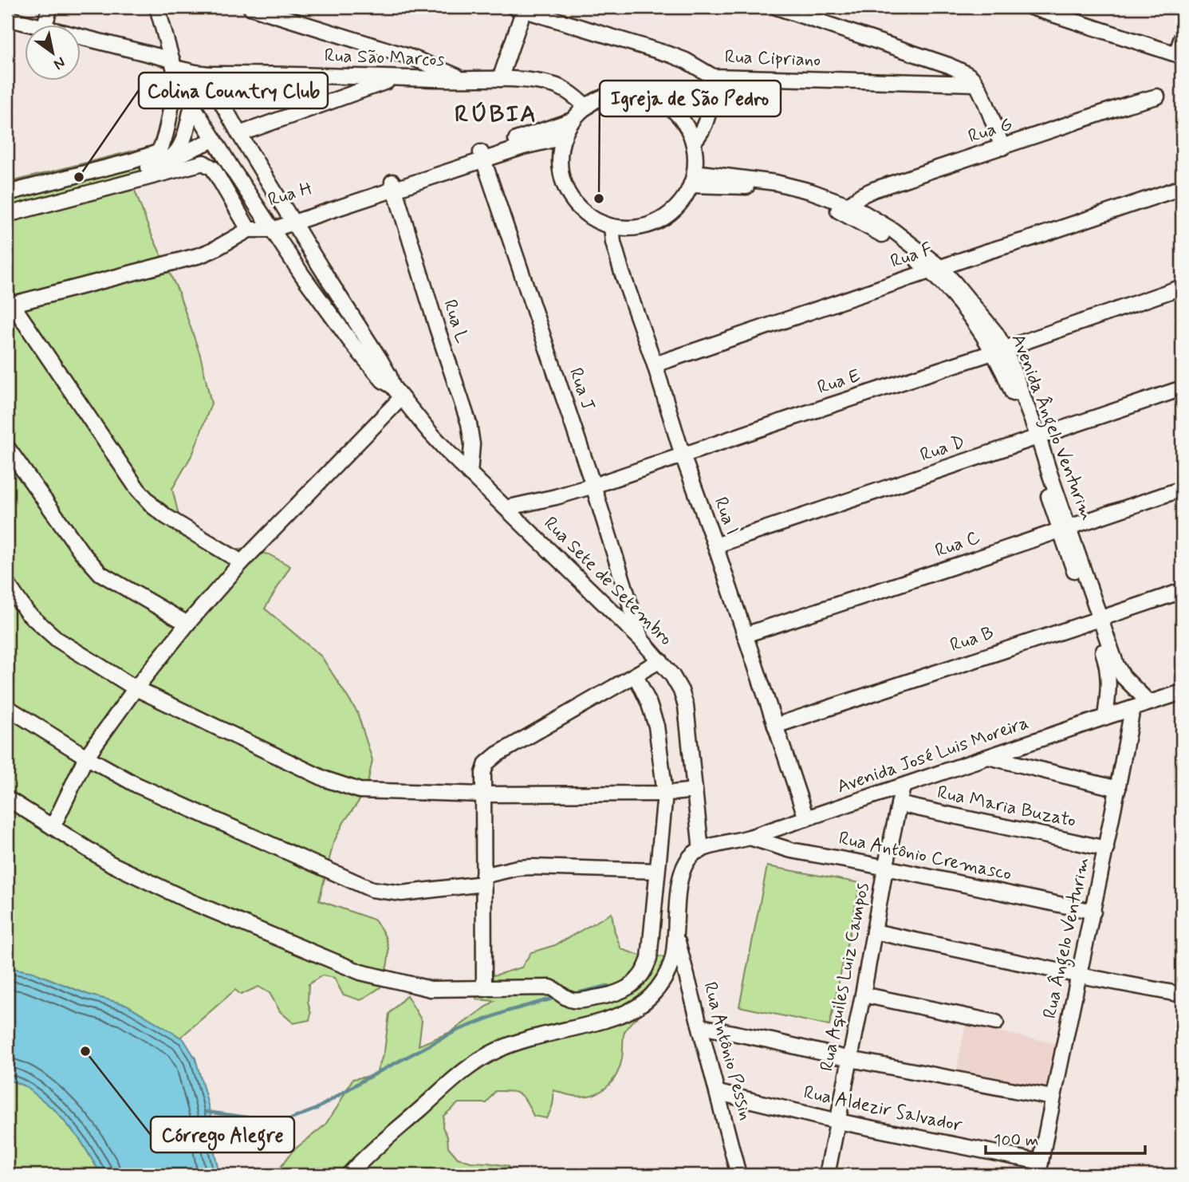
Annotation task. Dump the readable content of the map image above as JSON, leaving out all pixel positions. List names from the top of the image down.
{
  "streets": {
    "street": [
      "Rua São Marcos",
      "Rua Cipriano",
      "Rua G",
      "Rua H",
      "Rua F",
      "Rua L",
      "Rua E",
      "Rua J",
      "Avenida Ângelo Venturim",
      "Rua D",
      "Rua I",
      "Rua C",
      "Rua Sete de Setembro",
      "Rua B",
      "Avenida José Luis Moreira",
      "Rua Maria Buzato",
      "Rua Antônio Cremasco",
      "Rua Ângelo Venturim",
      "Rua Aquiles Luiz Campos",
      "Rua Antônio Pessin",
      "Rua Aldezir Salvador"
    ]
  },
  "crossings": [
    ["Rua São Marcos", "Rua H"],
    ["Rua São Marcos", "Avenida Ângelo Venturim"],
    ["Rua São Marcos", "Rua I"],
    ["Rua São Marcos", "Rua Sete de Setembro"],
    ["Rua G", "Avenida Ângelo Venturim"],
    ["Rua H", "Rua L"],
    ["Rua H", "Rua J"],
    ["Rua H", "Avenida Ângelo Venturim"],
    ["Rua H", "Rua I"],
    ["Rua H", "Rua Sete de Setembro"],
    ["Rua F", "Avenida Ângelo Venturim"],
    ["Rua F", "Rua I"],
    ["Rua L", "Rua Sete de Setembro"],
    ["Rua E", "Rua J"],
    ["Rua E", "Avenida Ângelo Venturim"],
    ["Rua E", "Rua I"],
    ["Rua E", "Rua Sete de Setembro"],
    ["Rua J", "Rua Sete de Setembro"],
    ["Avenida Ângelo Venturim", "Rua D"],
    ["Avenida Ângelo Venturim", "Rua I"],
    ["Avenida Ângelo Venturim", "Rua C"],
    ["Avenida Ângelo Venturim", "Rua B"],
    ["Avenida Ângelo Venturim", "Avenida José Luis Moreira"],
    ["Rua D", "Rua I"],
    ["Rua I", "Rua C"],
    ["Rua I", "Rua B"],
    ["Rua I", "Avenida José Luis Moreira"],
    ["Rua Sete de Setembro", "Avenida José Luis Moreira"],
    ["Avenida José Luis Moreira", "Rua Antônio Cremasco"],
    ["Avenida José Luis Moreira", "Rua Ângelo Venturim"],
    ["Avenida José Luis Moreira", "Rua Aquiles Luiz Campos"],
    ["Rua Maria Buzato", "Rua Ângelo Venturim"],
    ["Rua Maria Buzato", "Rua Aquiles Luiz Campos"],
    ["Rua Antônio Cremasco", "Rua Ângelo Venturim"],
    ["Rua Antônio Cremasco", "Rua Aquiles Luiz Campos"],
    ["Rua Ângelo Venturim", "Rua Aldezir Salvador"],
    ["Rua Aquiles Luiz Campos", "Rua Aldezir Salvador"],
    ["Rua Antônio Pessin", "Rua Aldezir Salvador"]
  ],
  "districts": ["RÚBIA"],
  "places": ["Colina Country Club", "Igreja de São Pedro", "Córrego Alegre"],
  "scale_bar": "100 m",
  "north": "bottom right"
}
